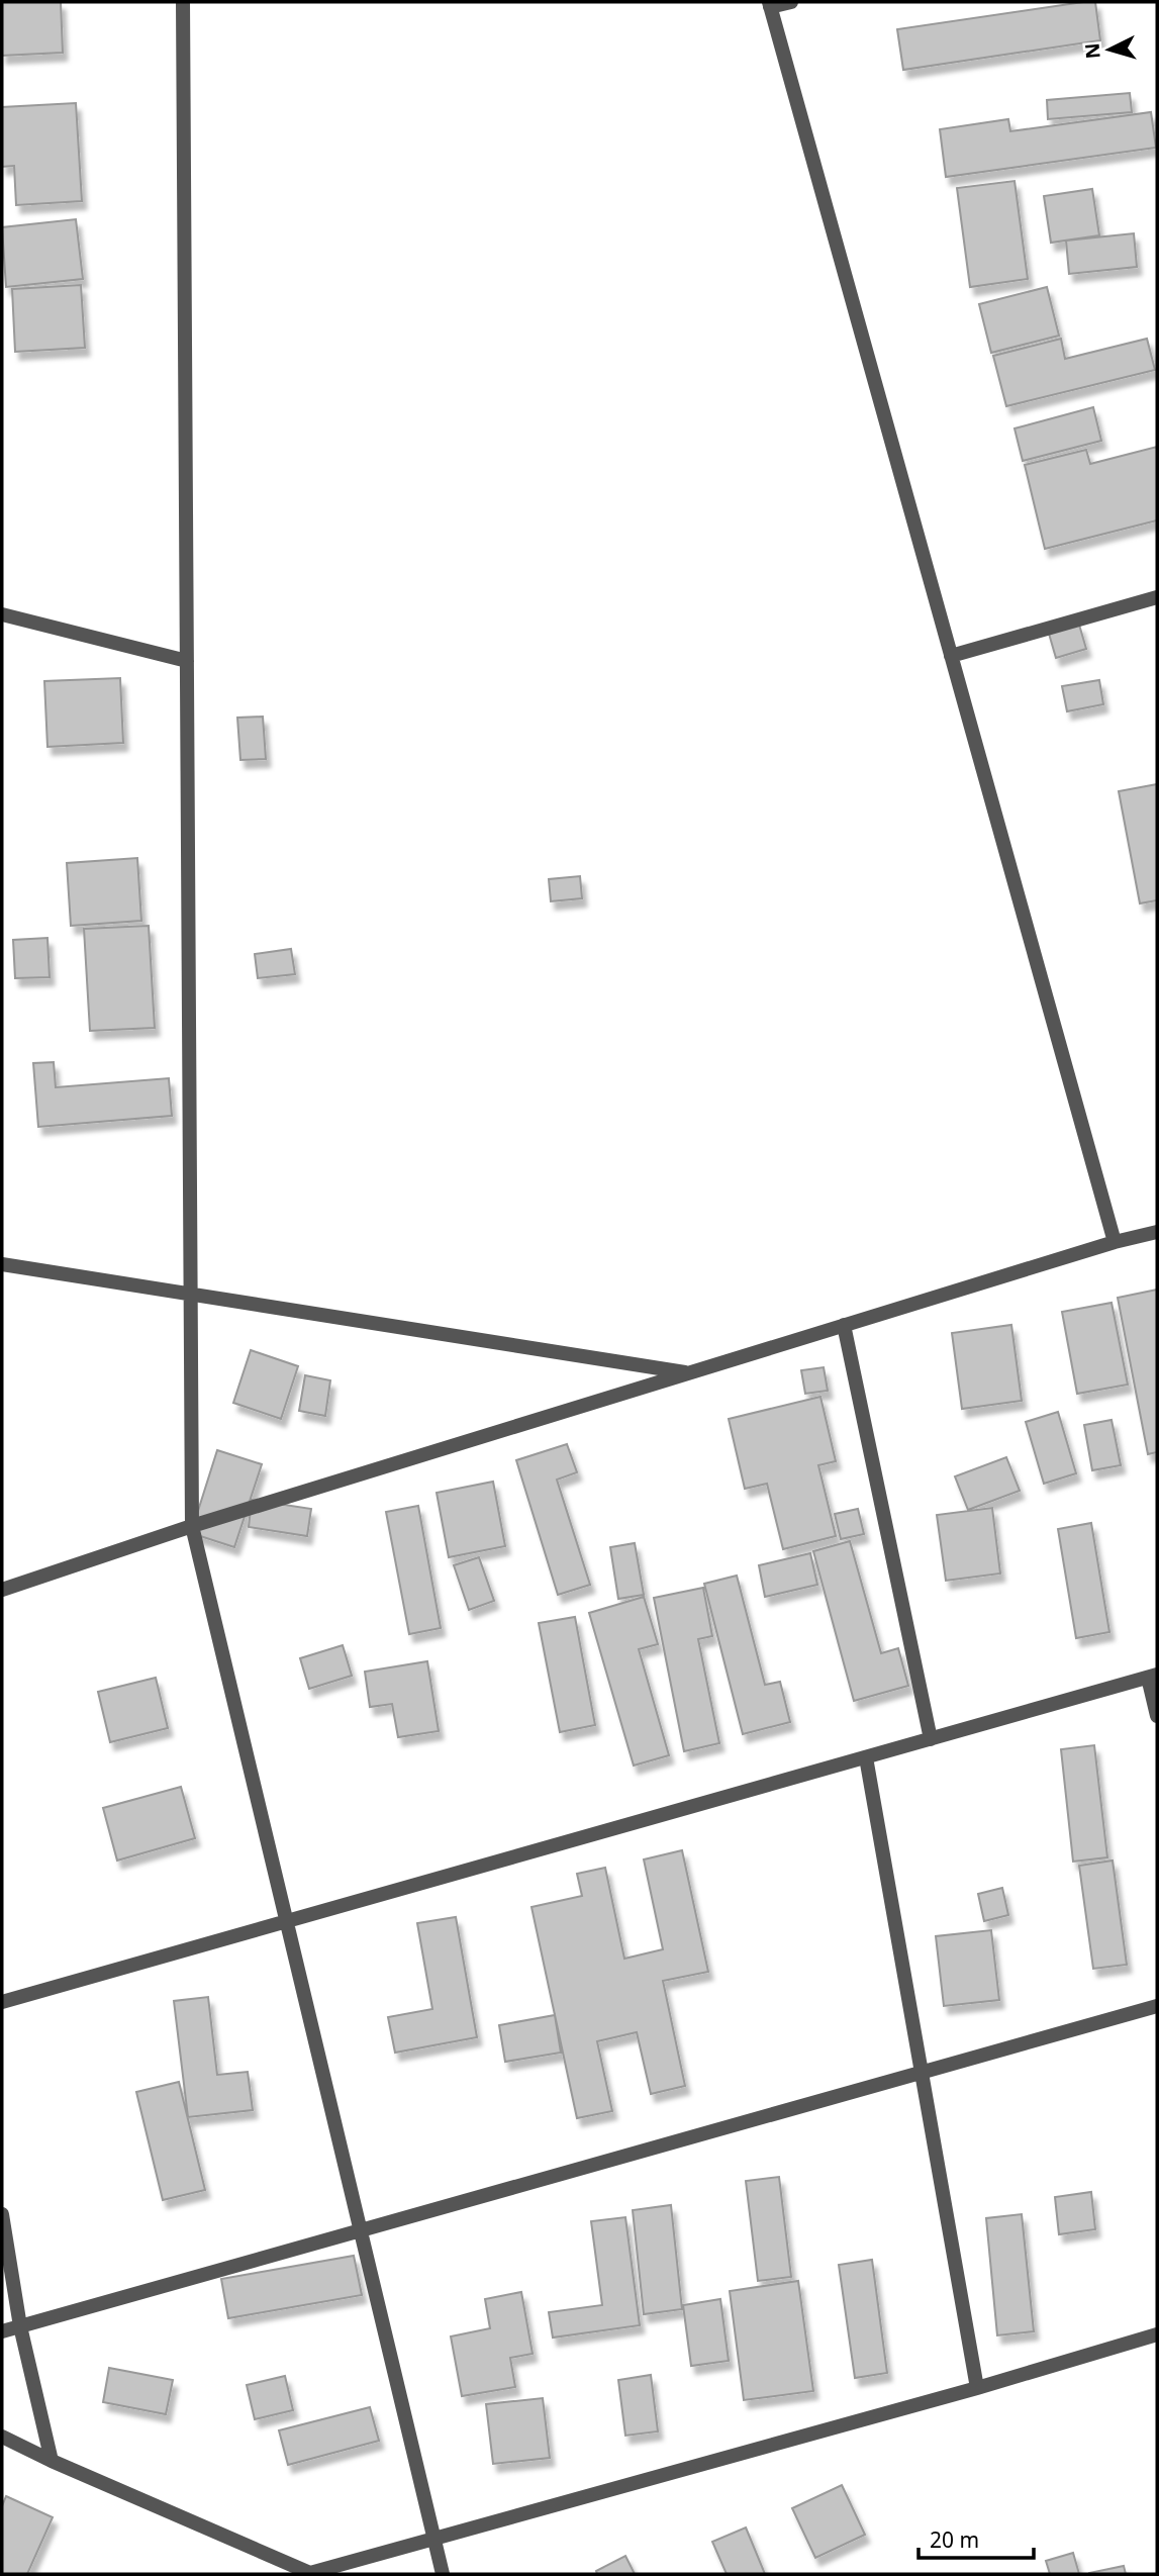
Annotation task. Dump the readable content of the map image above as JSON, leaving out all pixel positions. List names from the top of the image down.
{
  "scale_bar": "20 m",
  "north": "left"
}
